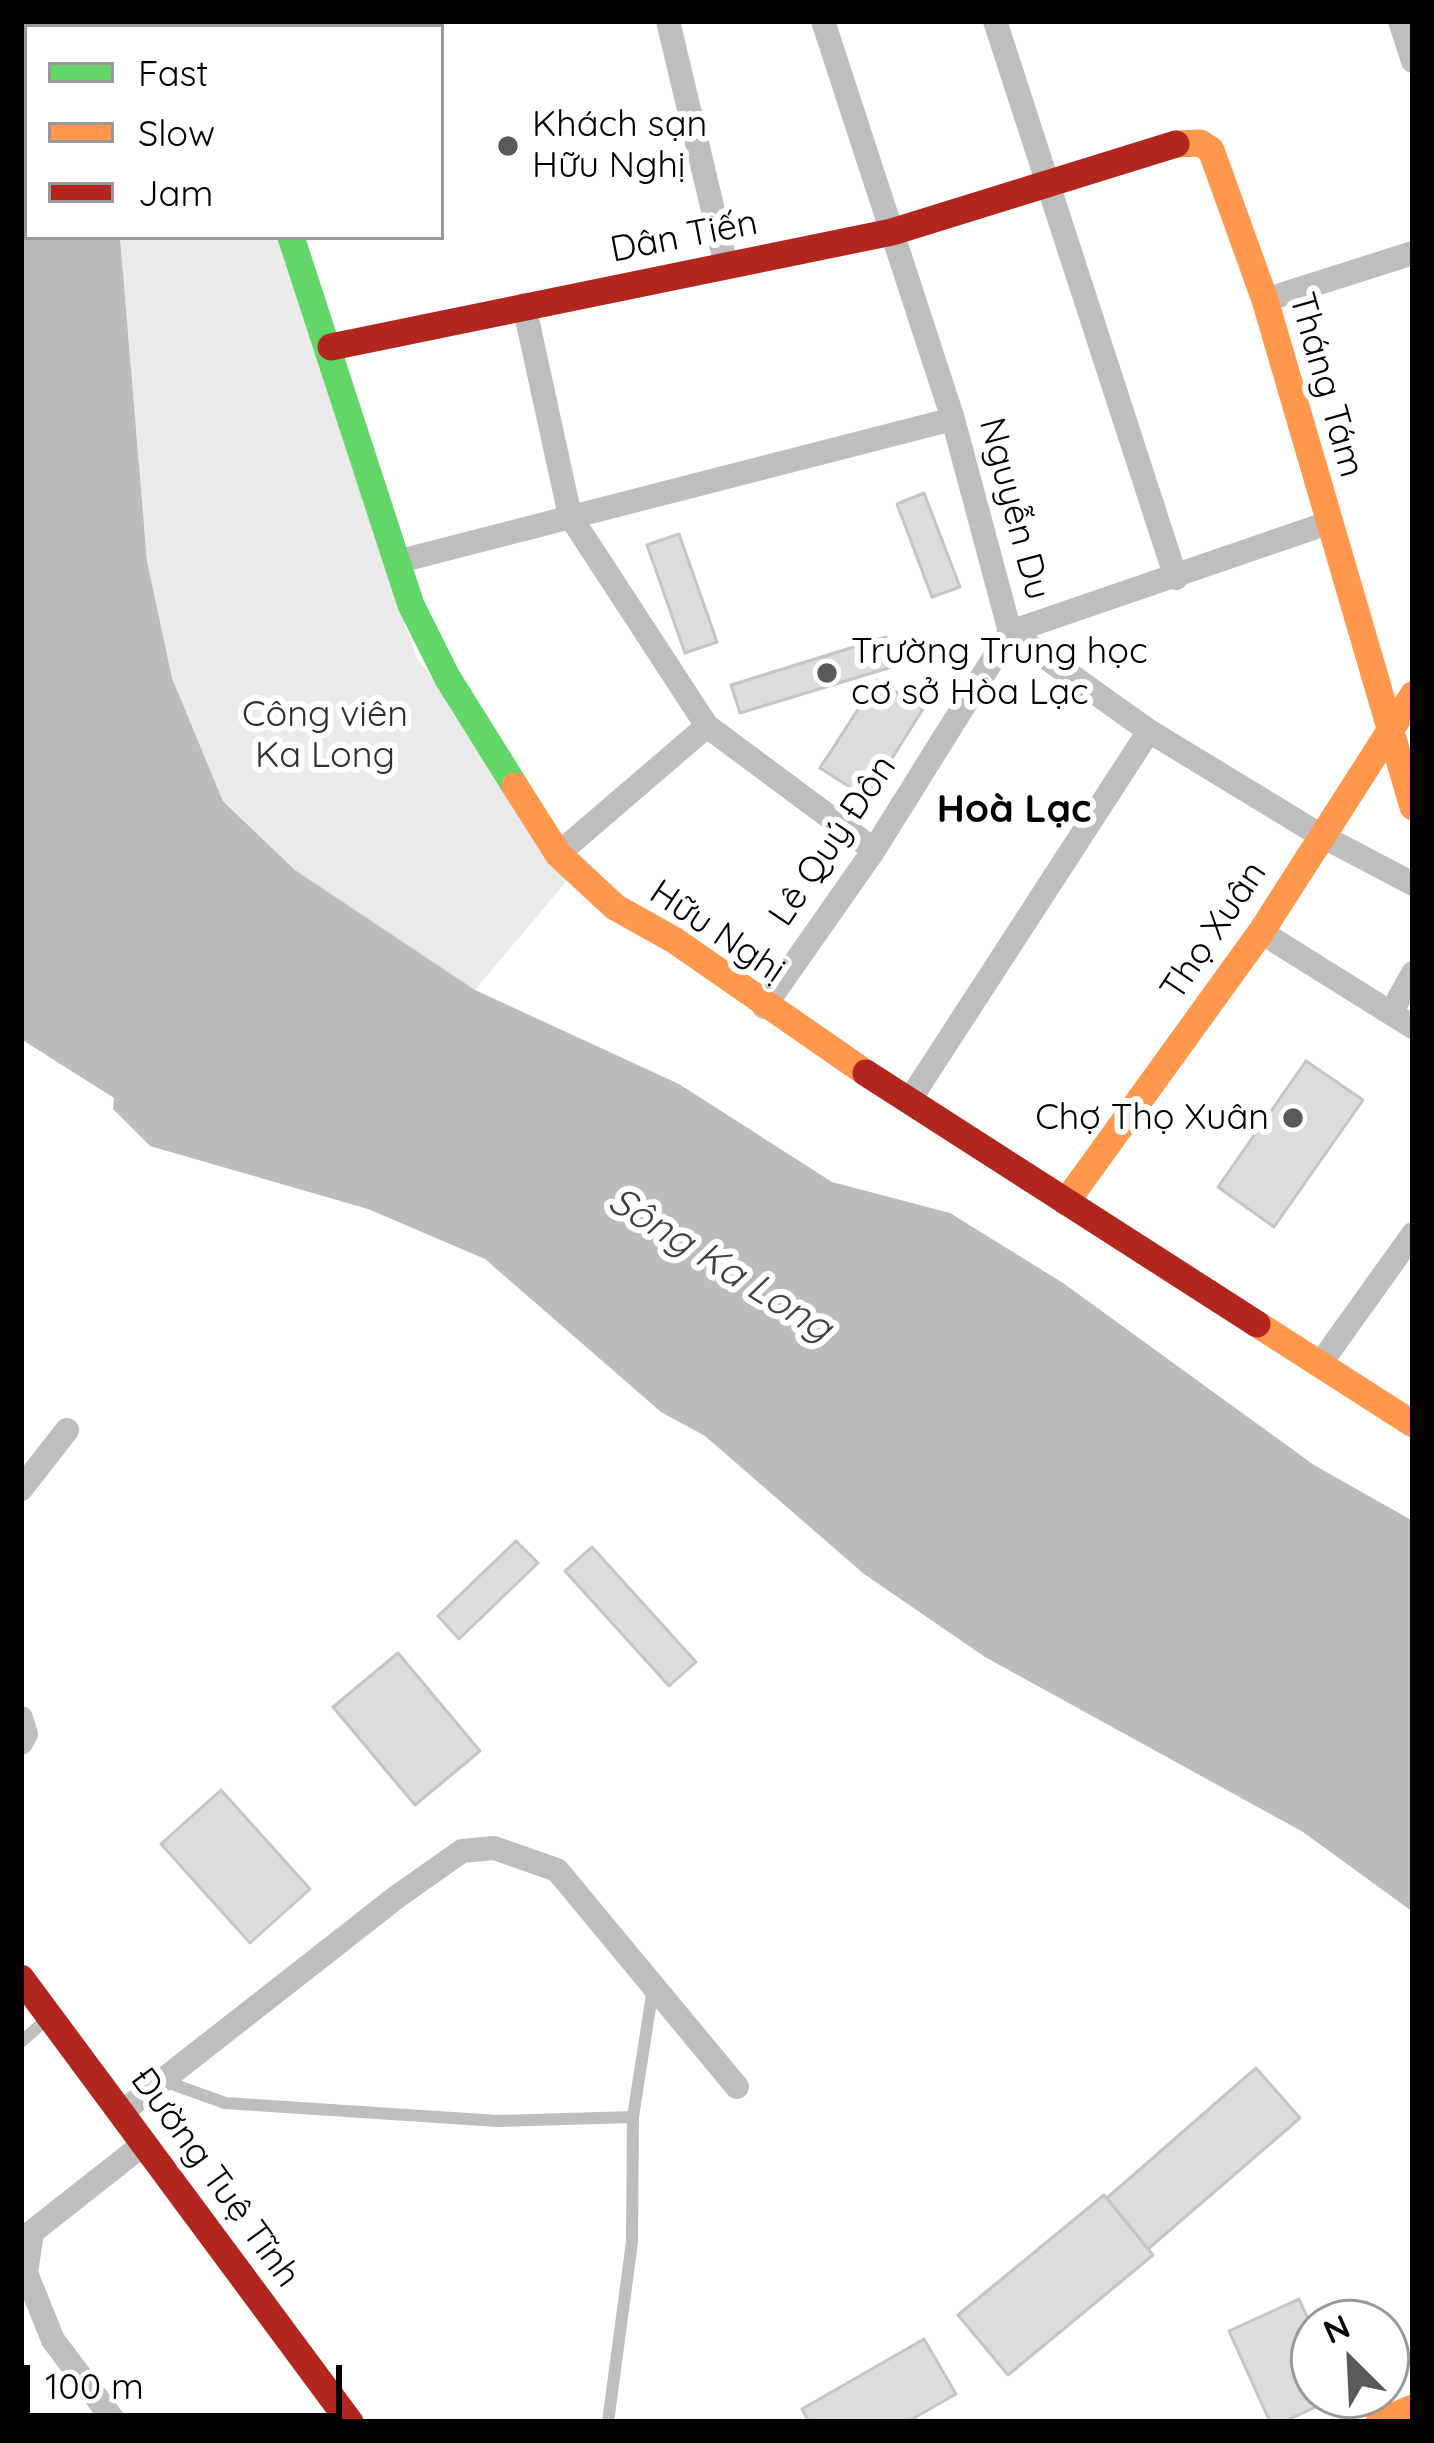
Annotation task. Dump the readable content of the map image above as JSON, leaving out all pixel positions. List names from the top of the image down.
{
  "streets": {
    "street": [
      "Dân Tiến",
      "Tháng Tám",
      "Nguyễn Du",
      "Lê Quý Đôn",
      "Thọ Xuân",
      "Hữu Nghị",
      "Đường Tuệ Tĩnh"
    ]
  },
  "crossings": [
    ["Dân Tiến", "Tháng Tám"],
    ["Dân Tiến", "Nguyễn Du"],
    ["Dân Tiến", "Hữu Nghị"],
    ["Tháng Tám", "Thọ Xuân"],
    ["Nguyễn Du", "Lê Quý Đôn"],
    ["Nguyễn Du", "Thọ Xuân"],
    ["Lê Quý Đôn", "Hữu Nghị"],
    ["Thọ Xuân", "Hữu Nghị"]
  ],
  "districts": ["Hoà Lạc"],
  "water": ["Sông Ka Long"],
  "parks": ["Công viên Ka Long"],
  "places": ["Khách sạn Hữu Nghị", "Trường Trung học cơ sở Hòa Lạc", "Chợ Thọ Xuân"],
  "legend": ["Fast", "Slow", "Jam"],
  "scale_bar": "100 m",
  "north": "top left"
}
